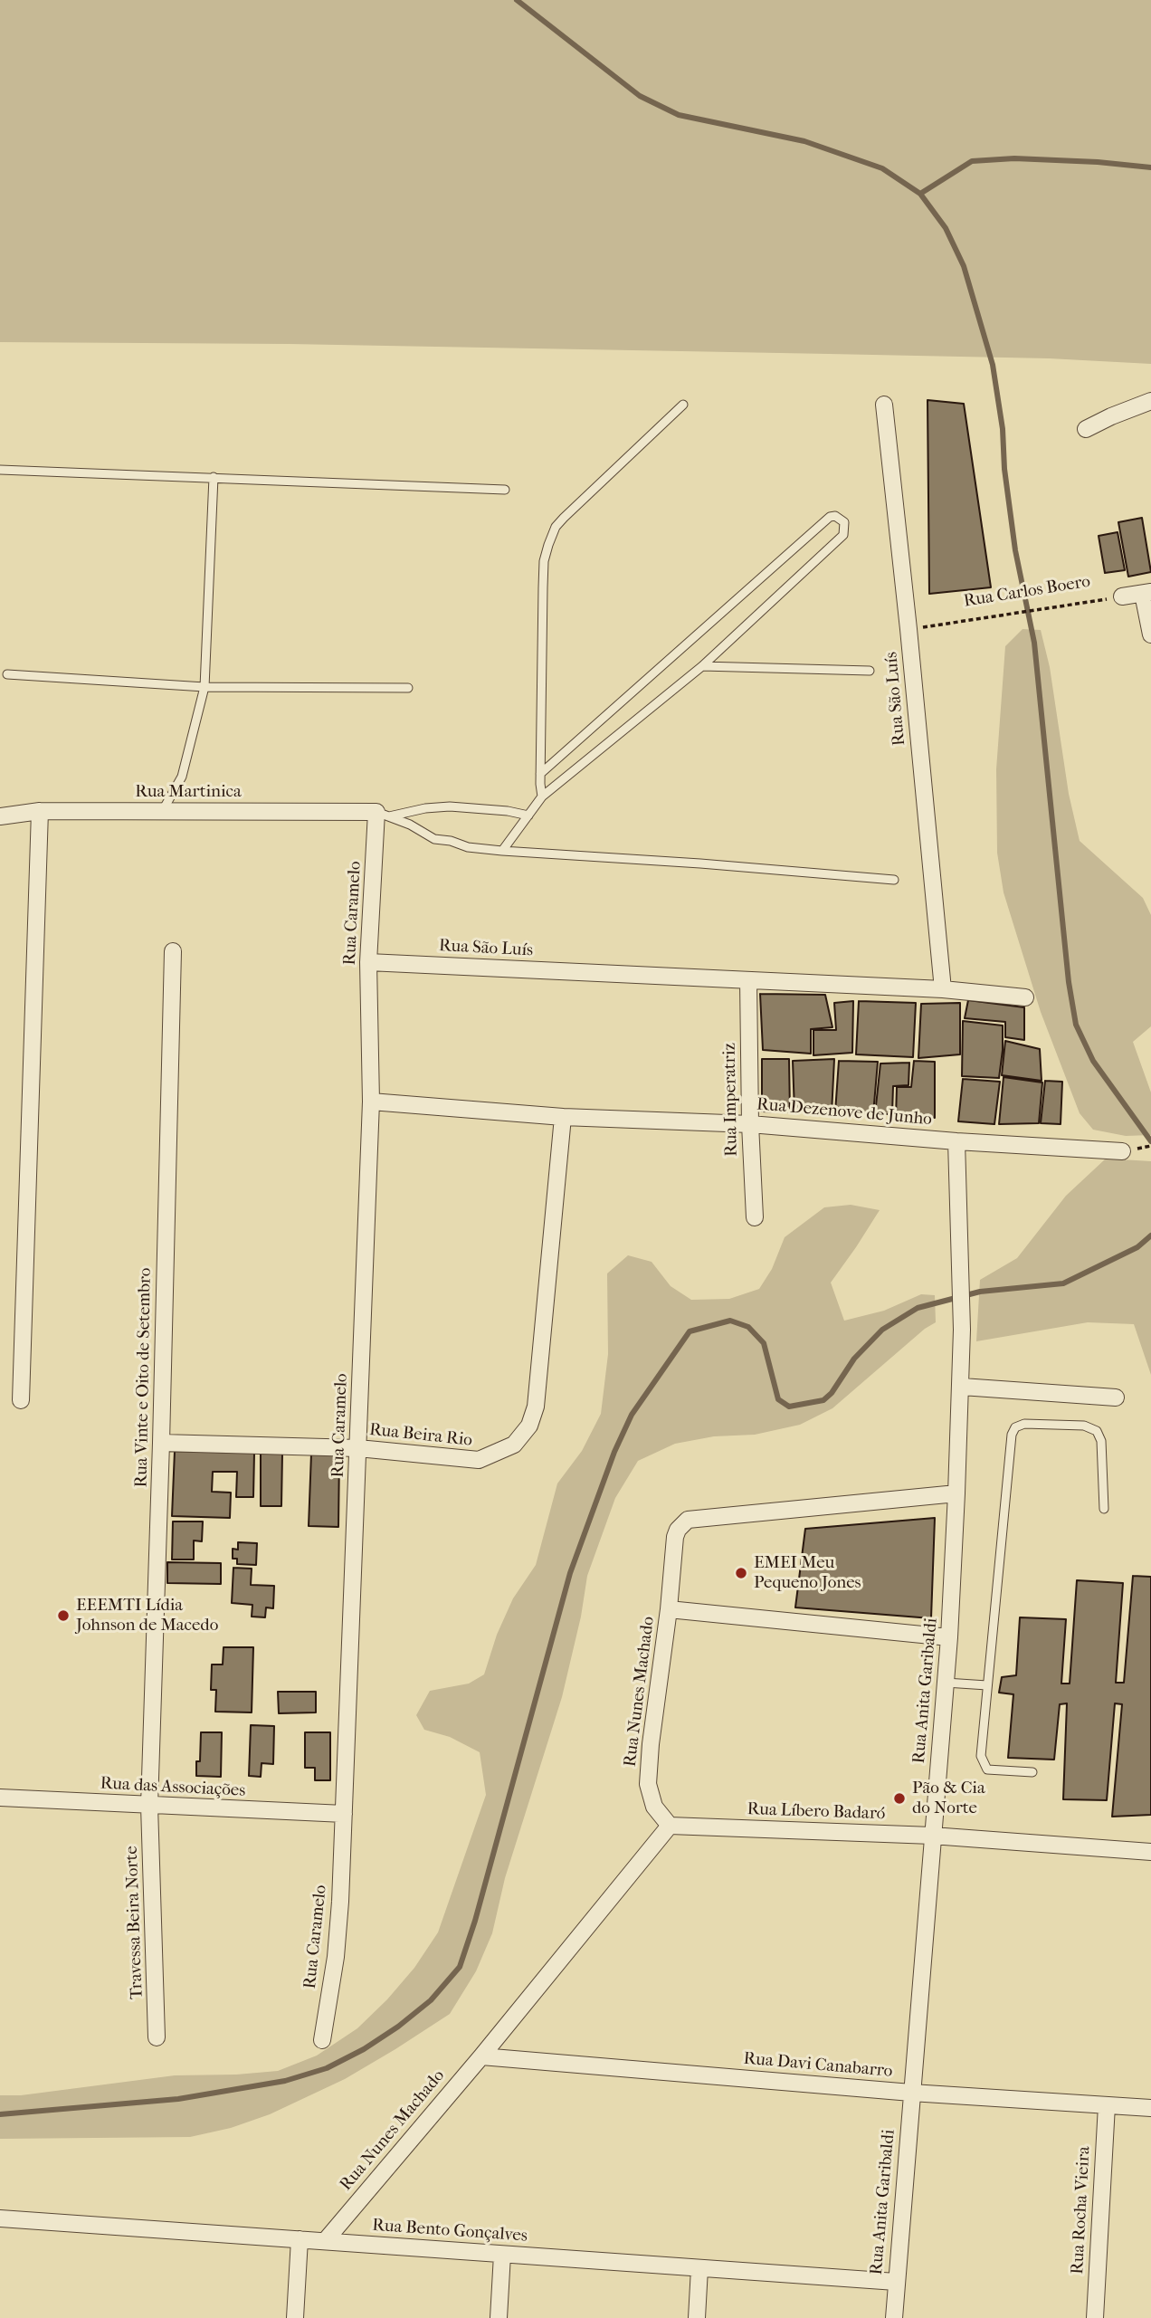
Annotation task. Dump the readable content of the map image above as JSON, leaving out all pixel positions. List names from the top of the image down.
{
  "streets": {
    "street": [
      "Rua São Luís",
      "Rua Martinica",
      "Rua Caramelo",
      "Rua Imperatriz",
      "Rua Dezenove de Junho",
      "Rua Vinte e Oito de Setembro",
      "Rua Beira Rio",
      "Rua Anita Garibaldi",
      "Rua Nunes Machado",
      "Rua das Associações",
      "Rua Líbero Badaró",
      "Travessa Beira Norte",
      "Rua Davi Canabarro",
      "Rua Rocha Vieira",
      "Rua Bento Gonçalves"
    ],
    "path": ["Rua Carlos Boero"]
  },
  "crossings": [
    ["Rua Carlos Boero", "Rua São Luís"],
    ["Rua São Luís", "Rua Caramelo"],
    ["Rua São Luís", "Rua Imperatriz"],
    ["Rua Martinica", "Rua Caramelo"],
    ["Rua Caramelo", "Rua Dezenove de Junho"],
    ["Rua Caramelo", "Rua Beira Rio"],
    ["Rua Caramelo", "Rua das Associações"],
    ["Rua Imperatriz", "Rua Dezenove de Junho"],
    ["Rua Dezenove de Junho", "Rua Beira Rio"],
    ["Rua Dezenove de Junho", "Rua Anita Garibaldi"],
    ["Rua Vinte e Oito de Setembro", "Rua Beira Rio"],
    ["Rua Vinte e Oito de Setembro", "Rua das Associações"],
    ["Rua Vinte e Oito de Setembro", "Travessa Beira Norte"],
    ["Rua Anita Garibaldi", "Rua Nunes Machado"],
    ["Rua Anita Garibaldi", "Rua Líbero Badaró"],
    ["Rua Anita Garibaldi", "Rua Davi Canabarro"],
    ["Rua Anita Garibaldi", "Rua Bento Gonçalves"],
    ["Rua Nunes Machado", "Rua Líbero Badaró"],
    ["Rua Nunes Machado", "Rua Davi Canabarro"],
    ["Rua Nunes Machado", "Rua Bento Gonçalves"],
    ["Rua das Associações", "Travessa Beira Norte"],
    ["Rua Davi Canabarro", "Rua Rocha Vieira"]
  ],
  "places": ["EMEI Meu Pequeno Jones", "EEEMTI Lídia Johnson de Macedo", "Pão & Cia do Norte"]
}
